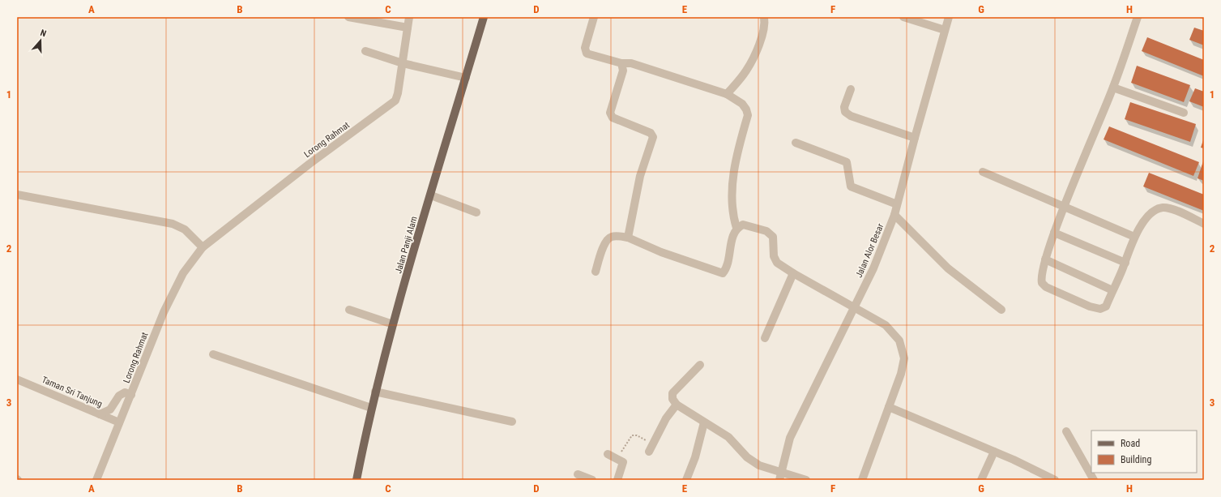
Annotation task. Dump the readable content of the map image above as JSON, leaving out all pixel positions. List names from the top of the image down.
{
  "streets": {
    "main road": ["Jalan Panji Alam"],
    "street": ["Lorong Rahmat", "Jalan Alor Besar", "Taman Sri Tanjung"]
  },
  "crossings": [
    ["Lorong Rahmat", "Taman Sri Tanjung"]
  ],
  "legend": ["Road", "Building"],
  "north": "top",
  "grid": {
    "columns": [
      "A",
      "B",
      "C",
      "D",
      "E",
      "F",
      "G",
      "H"
    ],
    "rows": ["1", "2", "3"]
  }
}
